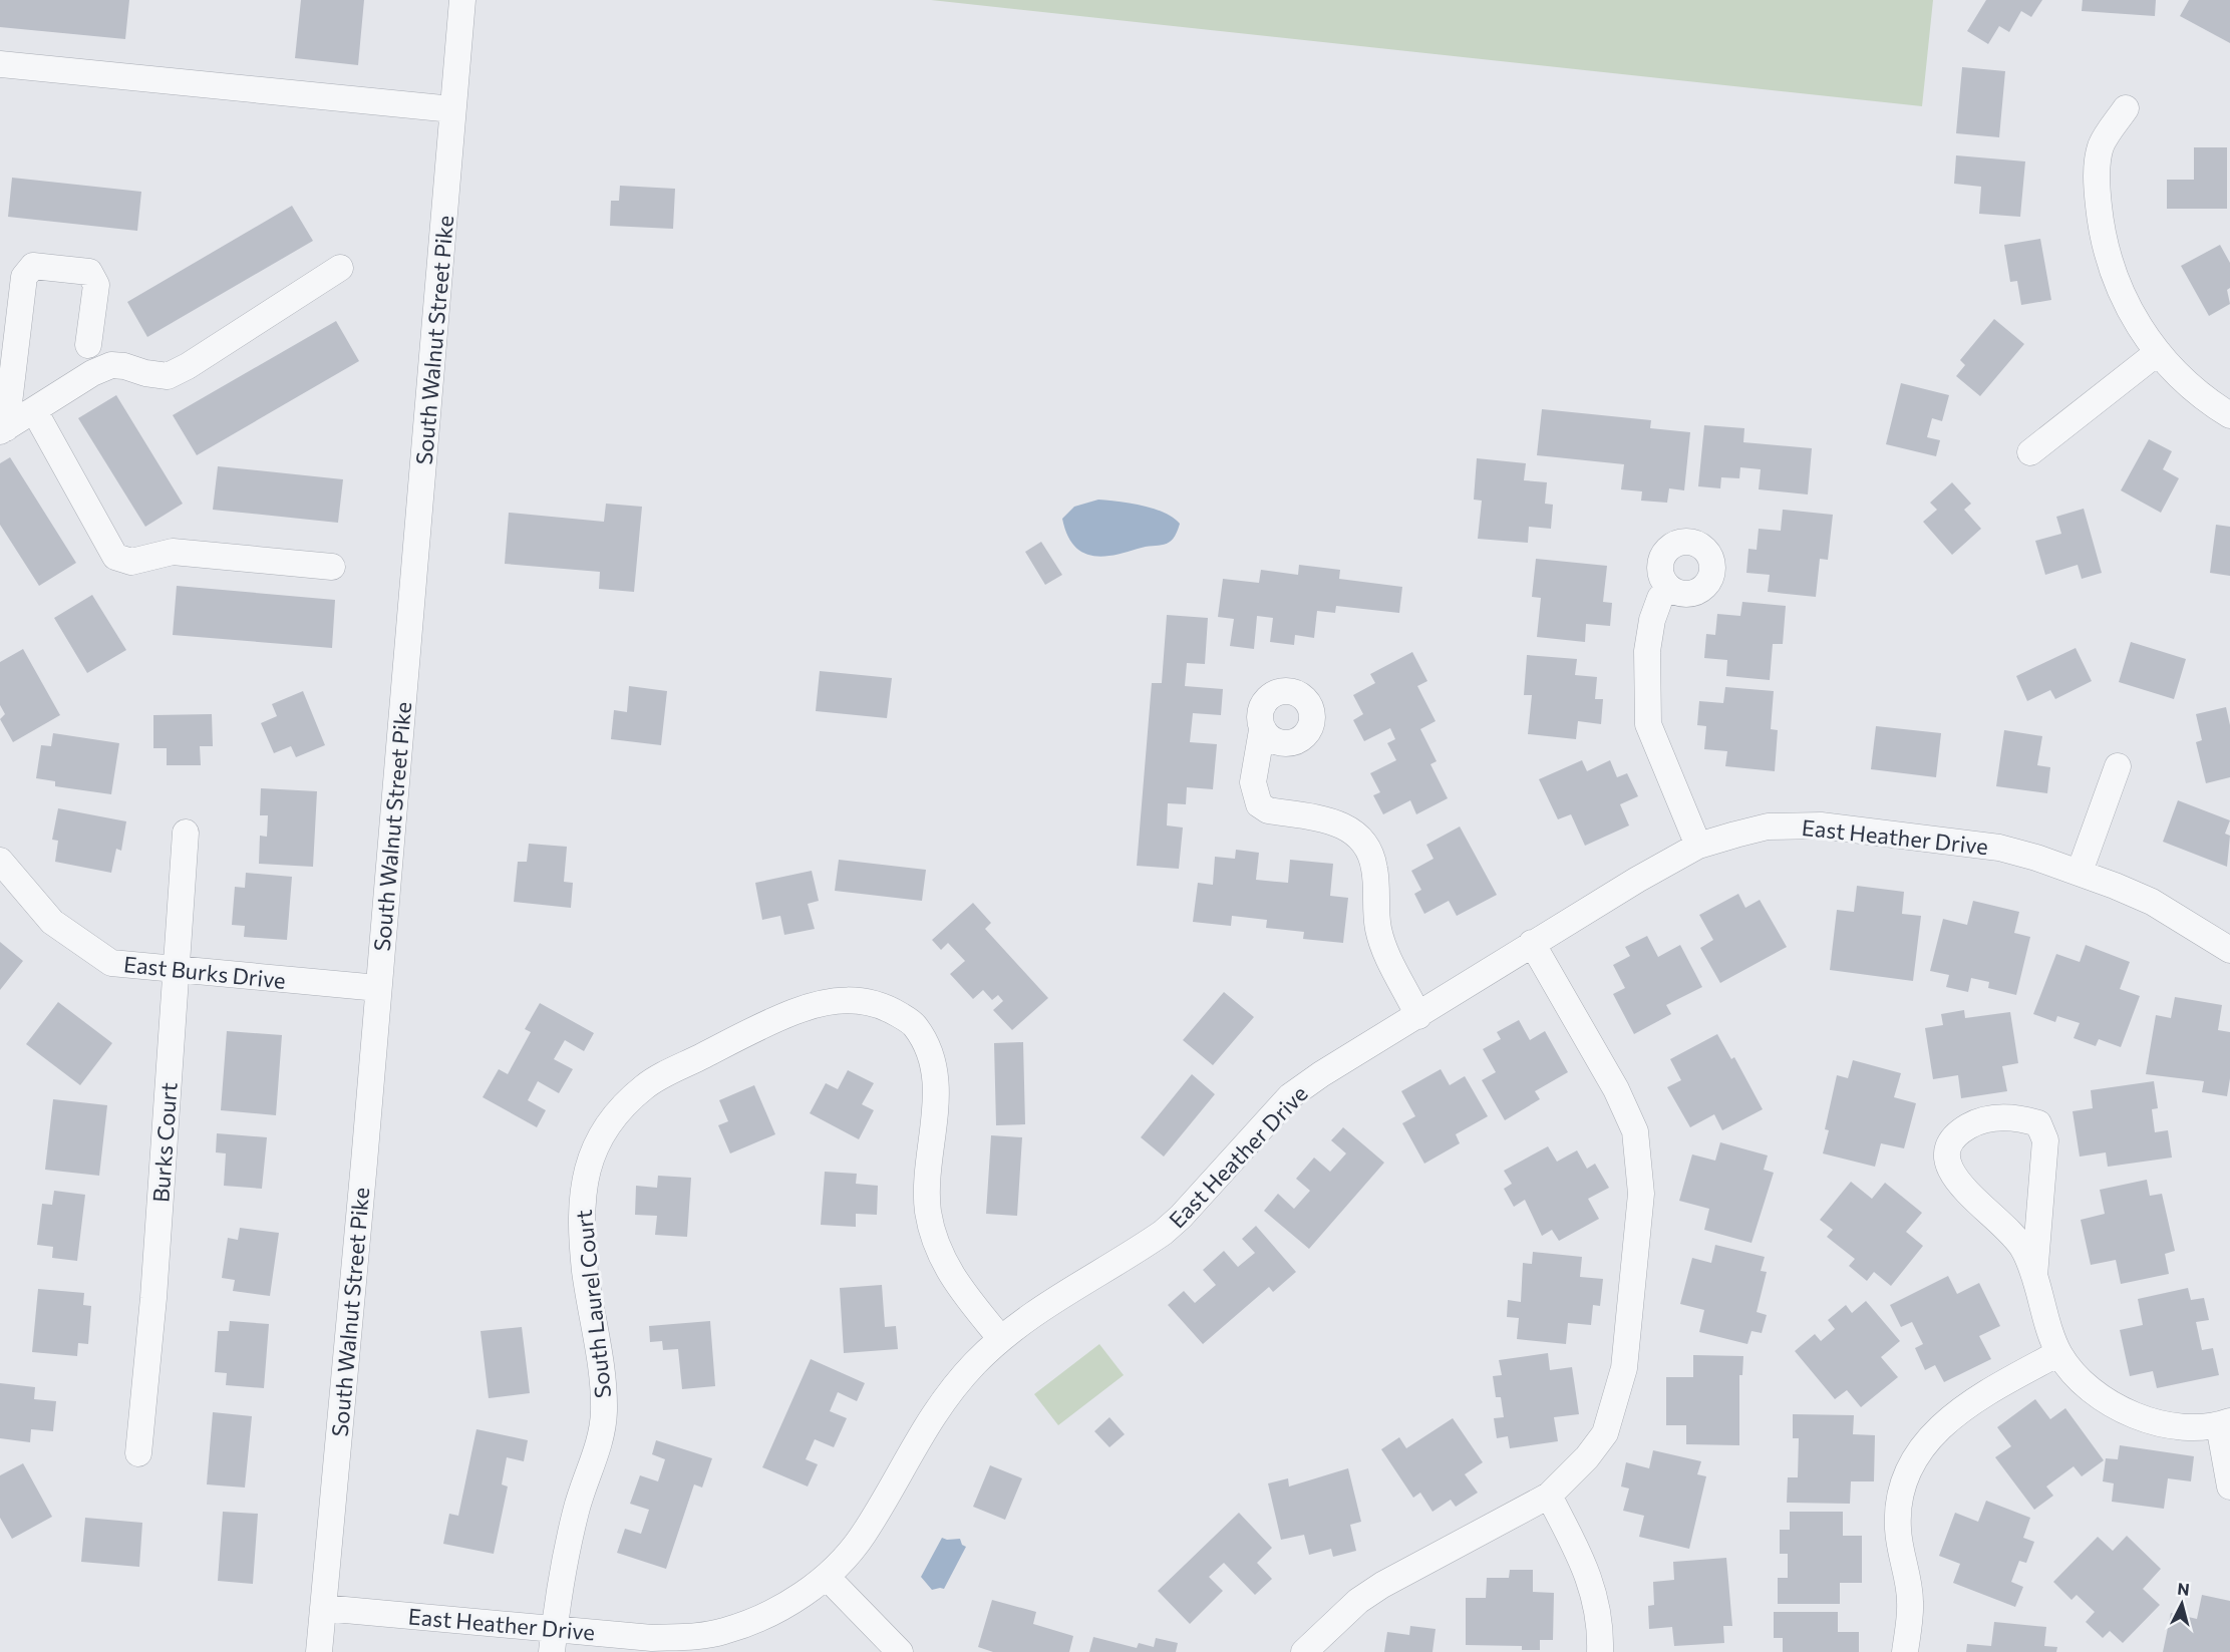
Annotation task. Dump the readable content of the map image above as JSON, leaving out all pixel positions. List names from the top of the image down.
{
  "streets": {
    "street": [
      "South Walnut Street Pike",
      "East Heather Drive",
      "East Burks Drive",
      "Burks Court",
      "South Laurel Court"
    ]
  },
  "crossings": [
    ["South Walnut Street Pike", "East Heather Drive"],
    ["South Walnut Street Pike", "East Burks Drive"],
    ["East Heather Drive", "South Laurel Court"],
    ["East Burks Drive", "Burks Court"]
  ],
  "north": "top"
}
